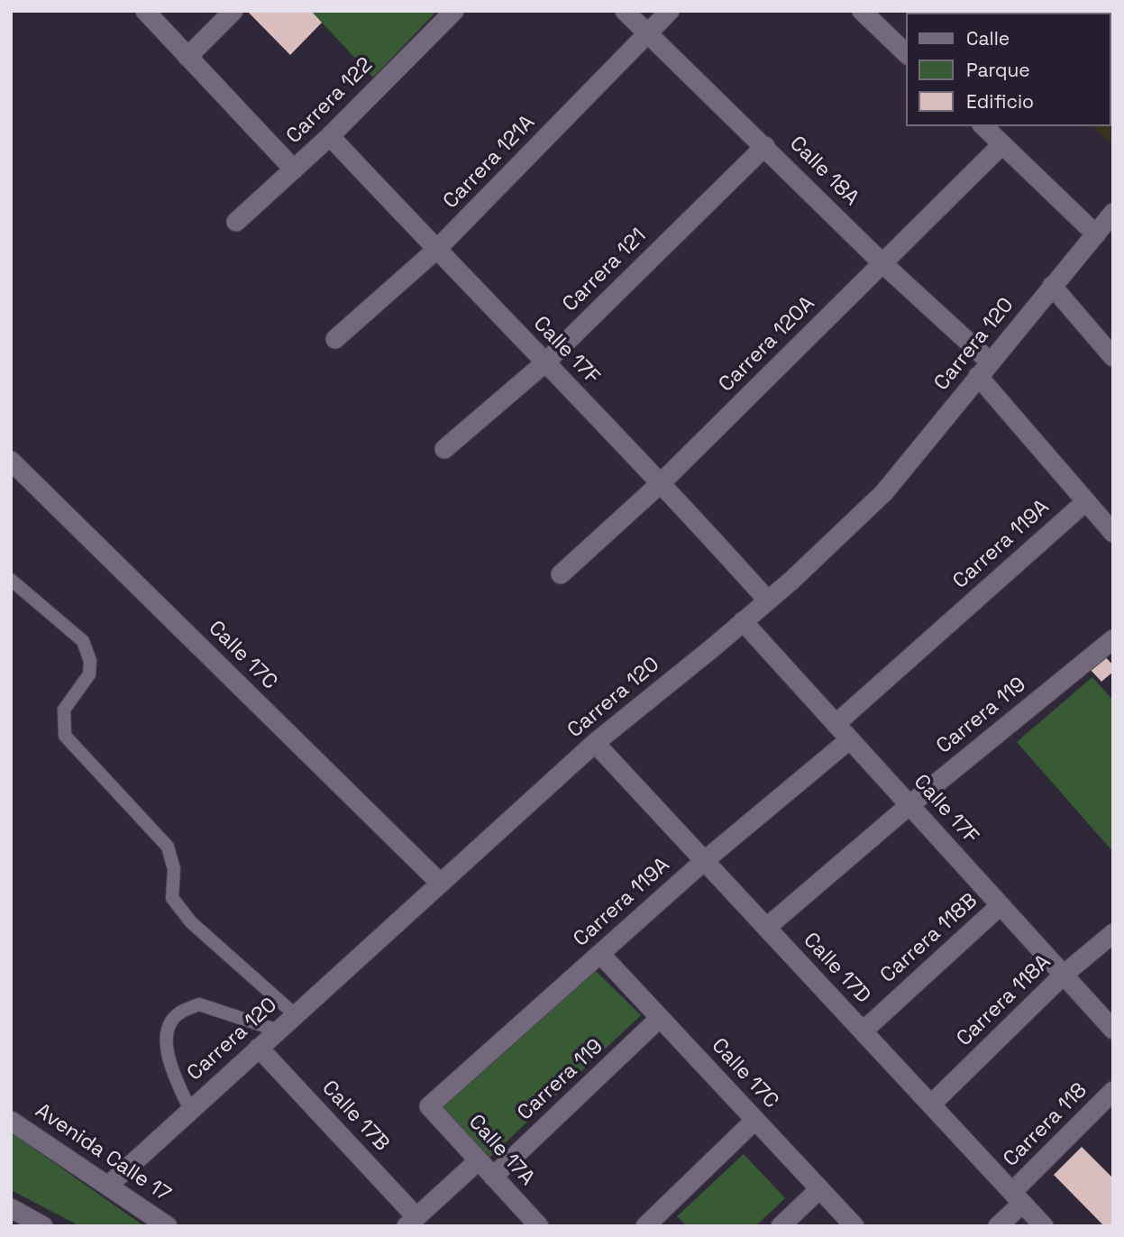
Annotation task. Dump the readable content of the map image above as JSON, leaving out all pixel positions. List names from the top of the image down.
{
  "streets": {
    "street": [
      "Carrera 122",
      "Carrera 121A",
      "Calle 18A",
      "Carrera 121",
      "Carrera 120A",
      "Carrera 120",
      "Calle 17F",
      "Carrera 119A",
      "Calle 17C",
      "Carrera 119",
      "Carrera 118B",
      "Calle 17D",
      "Carrera 118A",
      "Calle 17B",
      "Carrera 118",
      "Calle 17A",
      "Avenida Calle 17"
    ]
  },
  "crossings": [
    ["Carrera 122", "Calle 17F"],
    ["Carrera 121A", "Calle 18A"],
    ["Carrera 121A", "Calle 17F"],
    ["Calle 18A", "Carrera 121"],
    ["Calle 18A", "Carrera 120A"],
    ["Calle 18A", "Carrera 120"],
    ["Calle 18A", "Carrera 119A"],
    ["Carrera 121", "Calle 17F"],
    ["Carrera 120A", "Calle 17F"],
    ["Carrera 120", "Calle 17F"],
    ["Carrera 120", "Calle 17C"],
    ["Carrera 120", "Calle 17D"],
    ["Carrera 120", "Calle 17B"],
    ["Carrera 120", "Avenida Calle 17"],
    ["Calle 17F", "Carrera 119A"],
    ["Calle 17F", "Carrera 119"],
    ["Calle 17F", "Carrera 118B"],
    ["Calle 17F", "Carrera 118A"],
    ["Carrera 119A", "Calle 17C"],
    ["Carrera 119A", "Calle 17D"],
    ["Carrera 119A", "Calle 17A"],
    ["Calle 17C", "Carrera 119"],
    ["Carrera 119", "Calle 17D"],
    ["Carrera 119", "Calle 17A"],
    ["Carrera 118B", "Calle 17D"],
    ["Calle 17D", "Carrera 118A"],
    ["Calle 17D", "Carrera 118"]
  ],
  "legend": ["Calle", "Parque", "Edificio"]
}
